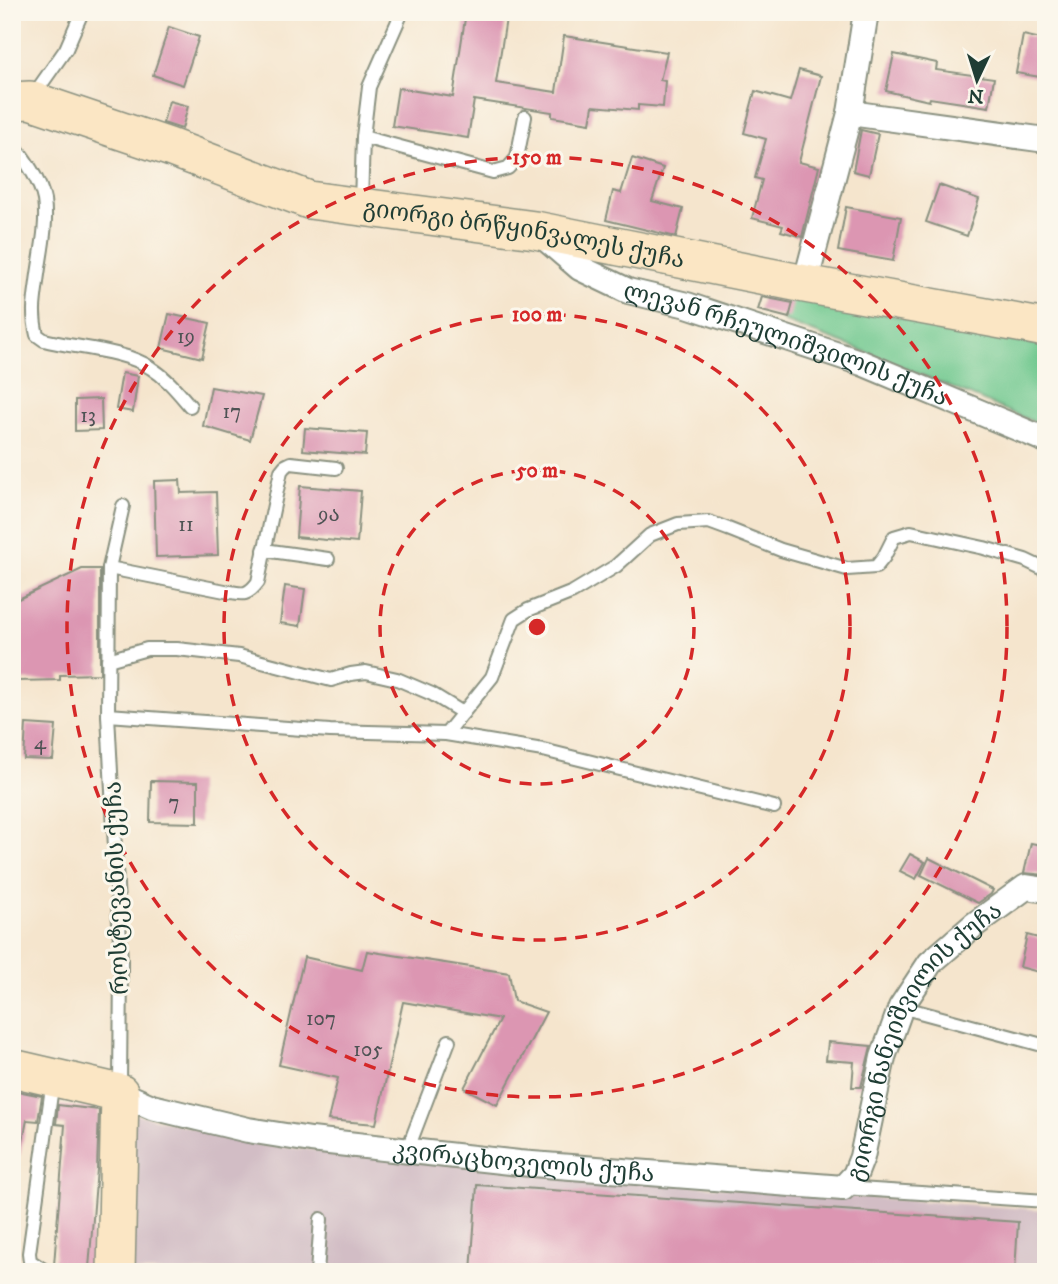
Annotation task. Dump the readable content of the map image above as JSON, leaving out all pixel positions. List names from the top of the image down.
{
  "streets": {
    "street": [
      "გიორგი ბრწყინვალეს ქუჩა",
      "ლევან რჩეულიშვილის ქუჩა",
      "როსტევანის ქუჩა",
      "გიორგი ნანეიშვილის ქუჩა",
      "კვირაცხოველის ქუჩა"
    ]
  },
  "crossings": [
    ["გიორგი ბრწყინვალეს ქუჩა", "ლევან რჩეულიშვილის ქუჩა"],
    ["როსტევანის ქუჩა", "კვირაცხოველის ქუჩა"],
    ["გიორგი ნანეიშვილის ქუჩა", "კვირაცხოველის ქუჩა"]
  ],
  "house_numbers": [
    "19",
    "17",
    "13",
    "9ა",
    "11",
    "4",
    "7",
    "107",
    "105"
  ],
  "north": "bottom",
  "rings": ["150 m", "100 m", "50 m"]
}
